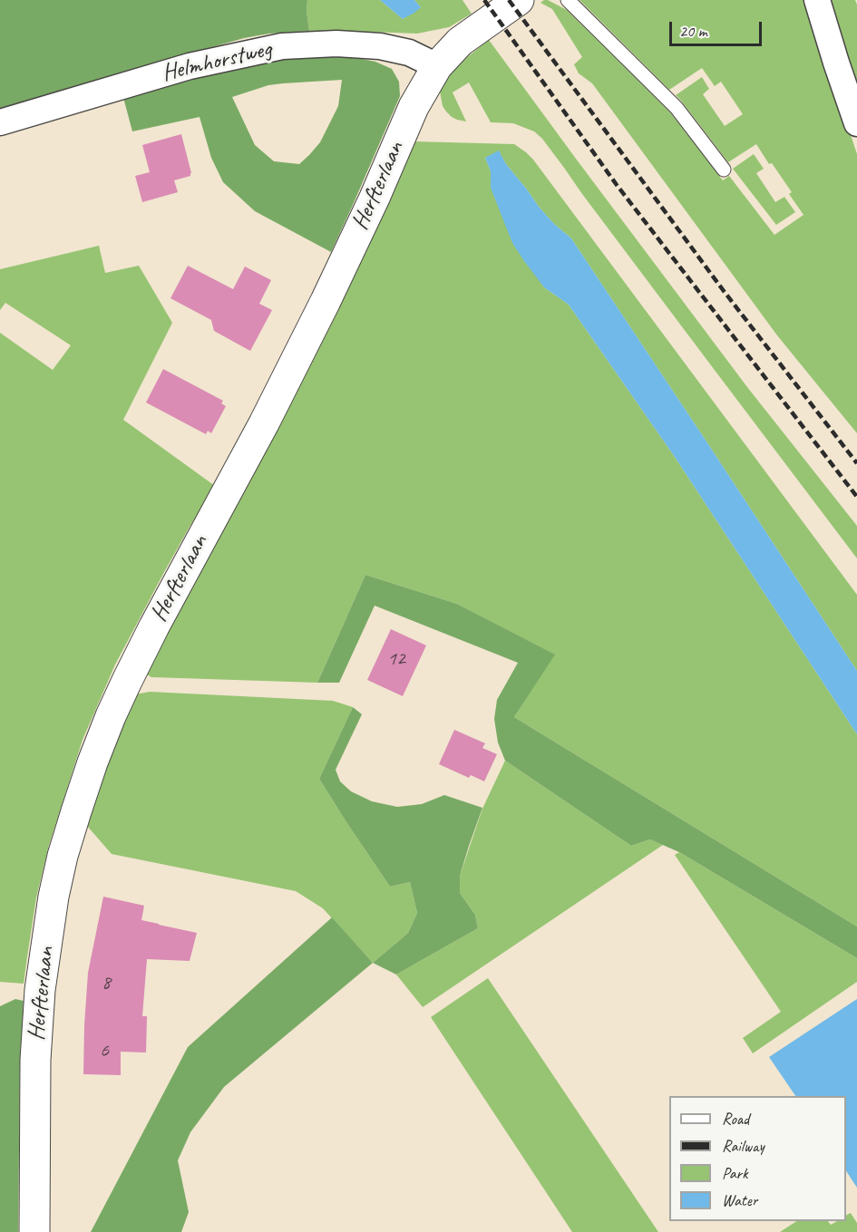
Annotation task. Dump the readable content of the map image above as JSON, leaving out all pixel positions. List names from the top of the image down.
{
  "streets": {
    "street": ["Helmhorstweg", "Herfterlaan"]
  },
  "crossings": [
    ["Helmhorstweg", "Herfterlaan"]
  ],
  "house_numbers": ["12", "8", "6"],
  "legend": [
    "Road",
    "Railway",
    "Park",
    "Water"
  ],
  "scale_bar": "20 m"
}
